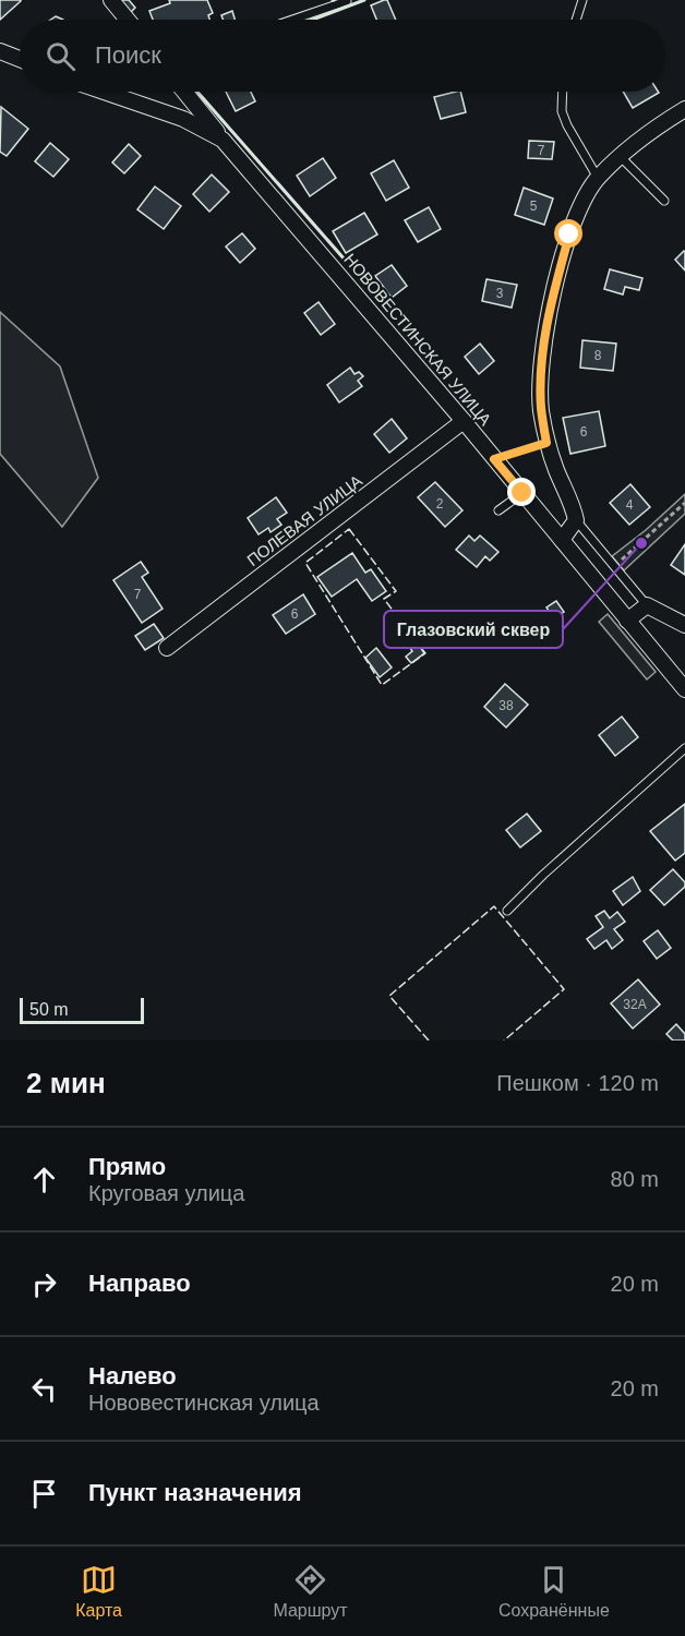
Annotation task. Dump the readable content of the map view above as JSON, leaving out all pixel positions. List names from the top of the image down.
{
  "streets": {
    "street": ["НОВОВЕСТИНСКАЯ УЛИЦА", "ПОЛЕВАЯ УЛИЦА"]
  },
  "crossings": [
    ["НОВОВЕСТИНСКАЯ УЛИЦА", "ПОЛЕВАЯ УЛИЦА"]
  ],
  "places": ["Глазовский сквер"],
  "house_numbers": [
    "7",
    "5",
    "3",
    "8",
    "6",
    "2",
    "4",
    "7",
    "6",
    "38",
    "32А"
  ],
  "scale_bar": "50 m",
  "page": {
    "search": "Поиск",
    "scale": "50 m",
    "heading": ["2 мин", "Пешком · 120 m"],
    "list": [
      ["Прямо", "Круговая улица", "80 m"],
      ["Направо", "20 m"],
      ["Налево", "Нововестинская улица", "20 m"],
      "Пункт назначения"
    ],
    "nav": ["Карта", "Маршрут", "Сохранённые"]
  }
}
